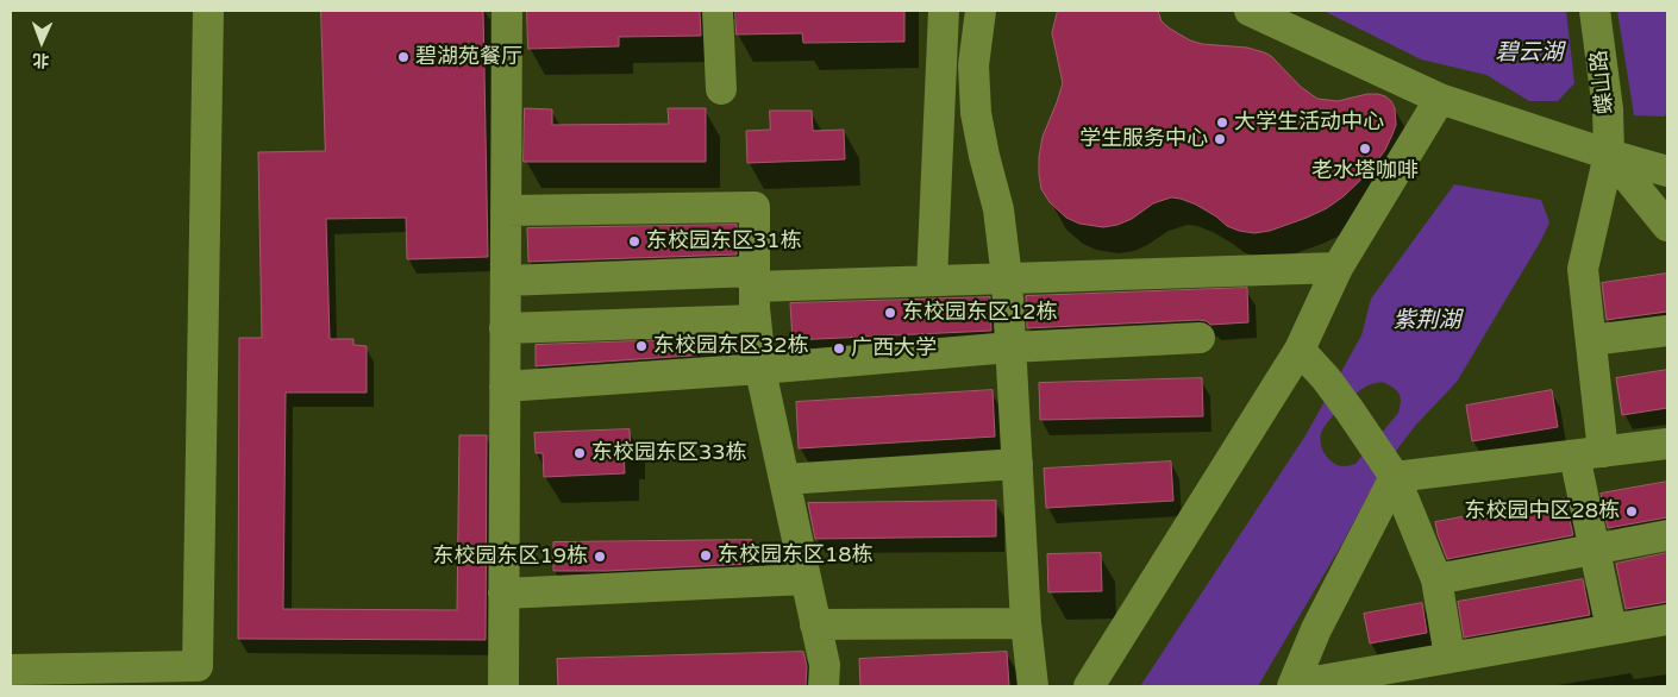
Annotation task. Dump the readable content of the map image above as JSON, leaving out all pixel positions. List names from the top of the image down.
{
  "streets": {
    "street": ["蝶山路"]
  },
  "water": ["碧云湖", "紫荆湖"],
  "places": [
    "碧湖苑餐厅",
    "大学生活动中心",
    "学生服务中心",
    "老水塔咖啡",
    "东校园东区31栋",
    "东校园东区12栋",
    "东校园东区32栋",
    "广西大学",
    "东校园东区33栋",
    "东校园中区28栋",
    "东校园东区18栋",
    "东校园东区19栋"
  ],
  "north": "bottom"
}
